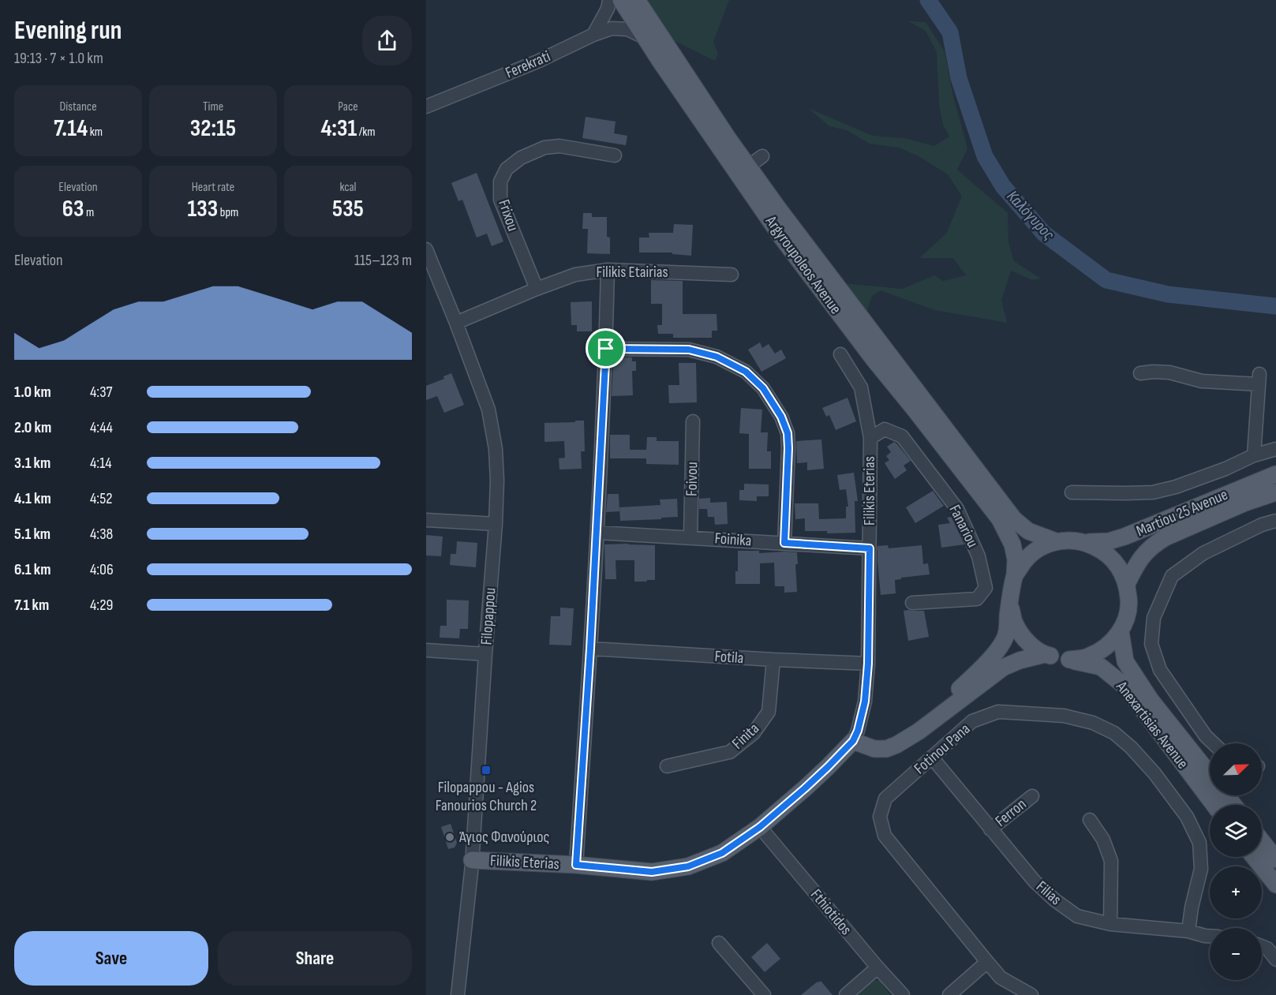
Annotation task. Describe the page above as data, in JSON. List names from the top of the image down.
{
  "streets": {
    "main road": [
      "Argyroupoleos Avenue",
      "Filikis Eterias",
      "Martiou 25 Avenue",
      "Anexartisias Avenue"
    ],
    "street": [
      "Ferekrati",
      "Frixou",
      "Filikis Etairias",
      "Foivou",
      "Fanariou",
      "Foinika",
      "Filopappou",
      "Fotila",
      "Finita",
      "Fotinou Pana",
      "Ferron",
      "Filias",
      "Fthiotidos"
    ]
  },
  "crossings": [
    ["Ferekrati", "Argyroupoleos Avenue"],
    ["Frixou", "Filikis Etairias"],
    ["Filikis Etairias", "Filopappou"],
    ["Foivou", "Foinika"],
    ["Filikis Eterias", "Fanariou"],
    ["Filikis Eterias", "Foinika"],
    ["Filikis Eterias", "Filopappou"],
    ["Filikis Eterias", "Fotila"],
    ["Filikis Eterias", "Fthiotidos"],
    ["Martiou 25 Avenue", "Anexartisias Avenue"],
    ["Fotila", "Finita"],
    ["Fotinou Pana", "Filias"],
    ["Ferron", "Filias"]
  ],
  "water": ["Καλόγυρος"],
  "places": {
    "transit": ["Filopappou - Agios Fanourios Church 2"],
    "other": ["Άγιος Φανούριος"]
  },
  "north": "top right",
  "page": {
    "heading": ["Evening run", "19:13 · 7 × 1.0 km"],
    "stats": [
      ["Distance", "7.14 km"],
      ["Time", "32:15"],
      ["Pace", "4:31 /km"],
      ["Elevation", "63 m"],
      ["Heart rate", "133 bpm"],
      ["kcal", "535"]
    ],
    "chart": ["Elevation", "115–123 m"],
    "list": [
      {
        "name": "1.0 km",
        "note": "4:37"
      },
      {
        "name": "2.0 km",
        "note": "4:44"
      },
      {
        "name": "3.1 km",
        "note": "4:14"
      },
      {
        "name": "4.1 km",
        "note": "4:52"
      },
      {
        "name": "5.1 km",
        "note": "4:38"
      },
      {
        "name": "6.1 km",
        "note": "4:06"
      },
      {
        "name": "7.1 km",
        "note": "4:29"
      }
    ],
    "map_buttons": ["+", "−"],
    "buttons": ["Save", "Share"]
  }
}
